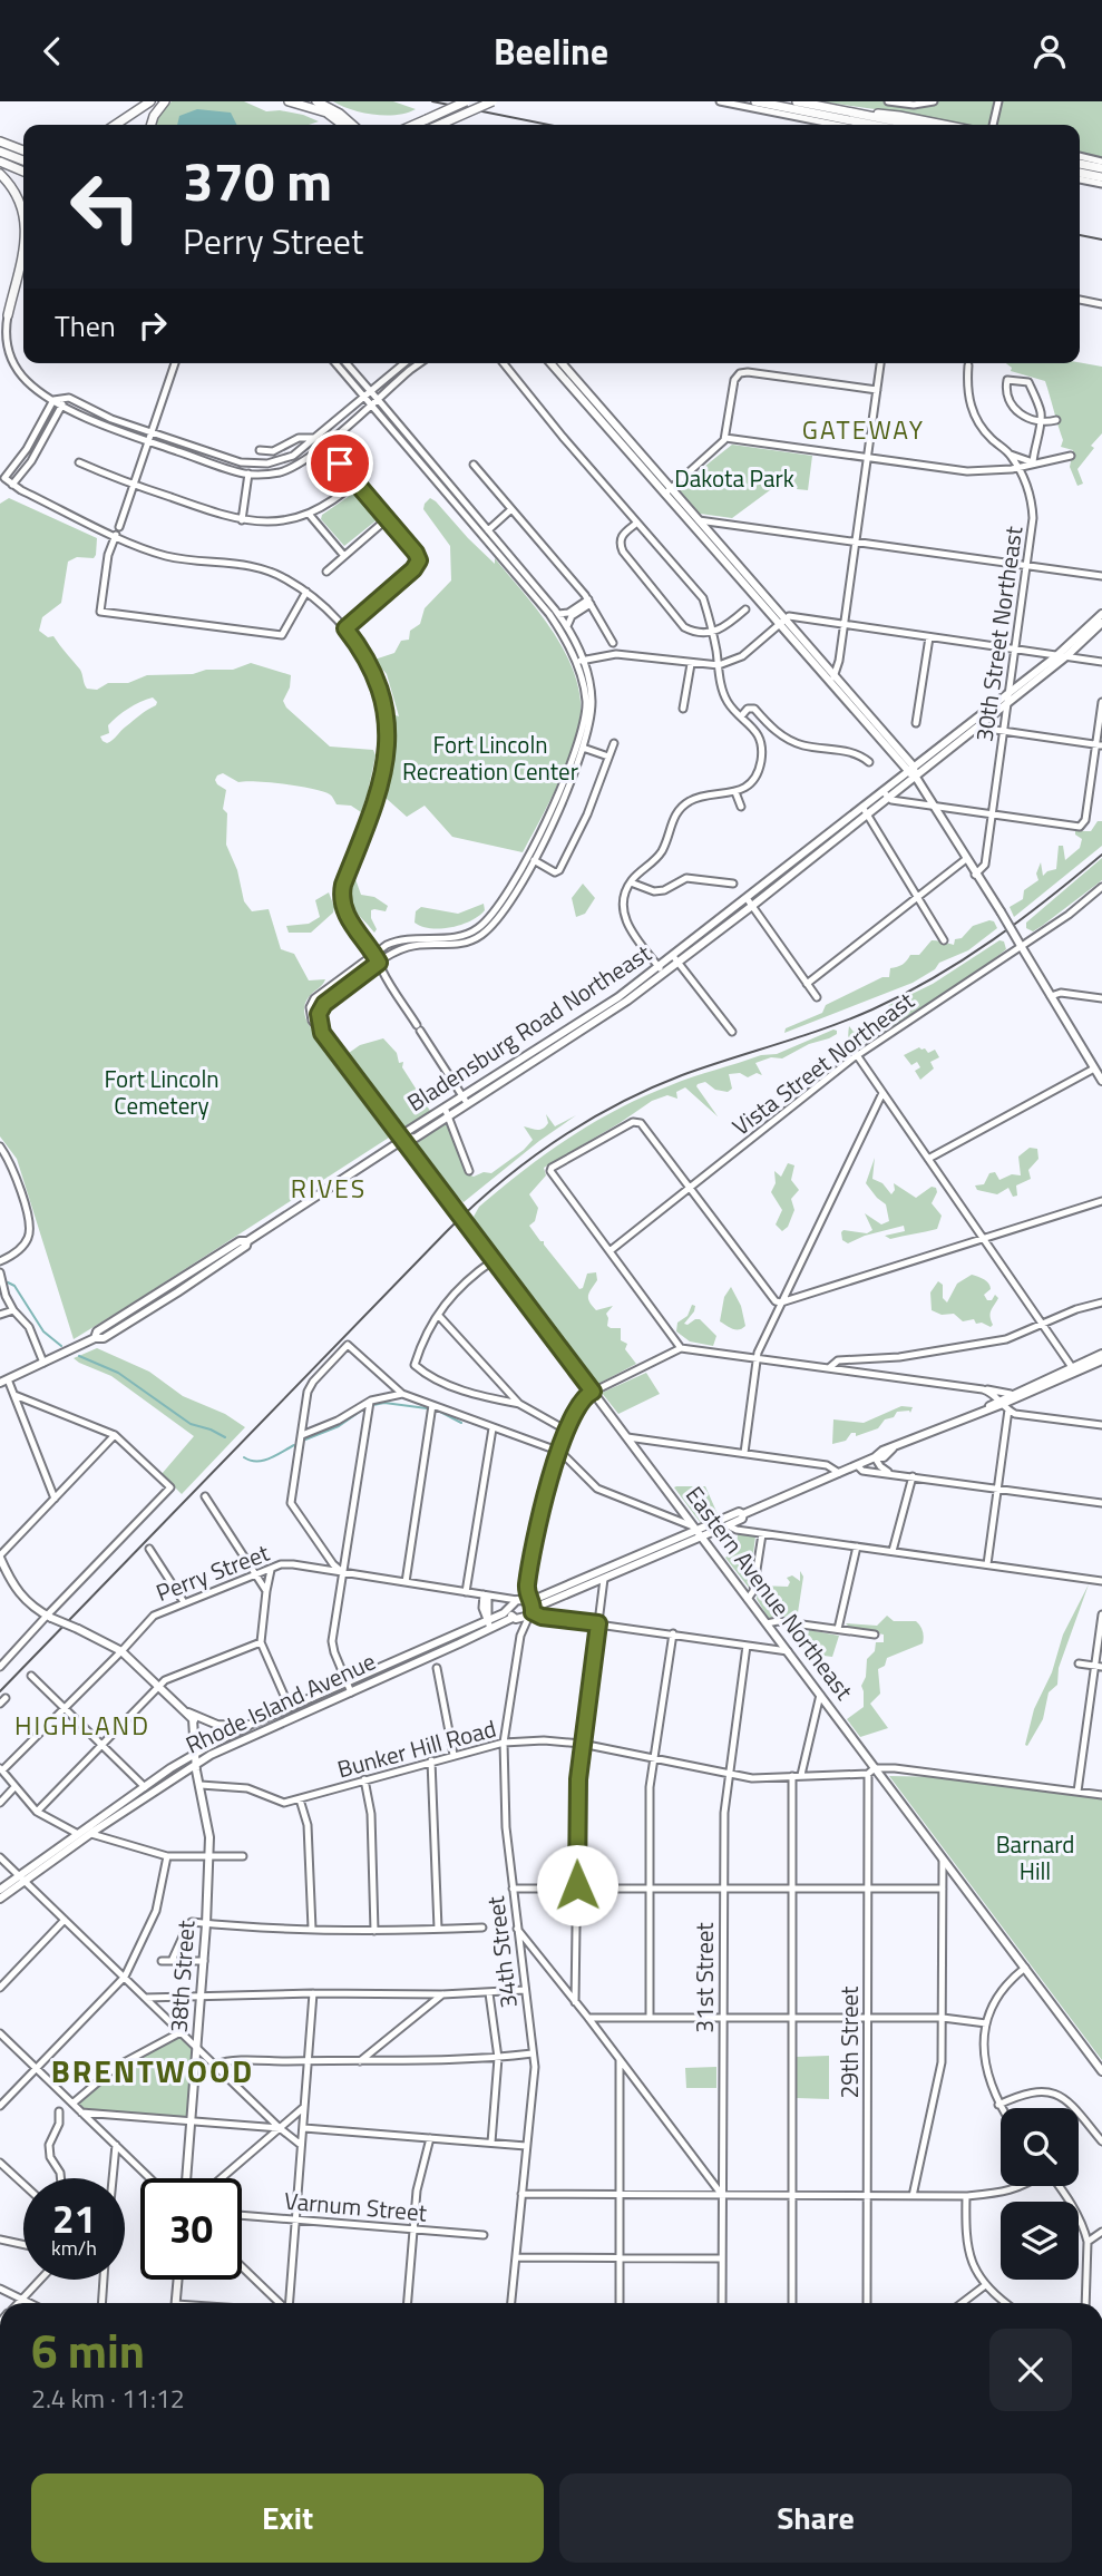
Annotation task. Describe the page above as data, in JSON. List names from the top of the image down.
{
  "streets": {
    "main road": [
      "Bladensburg Road Northeast",
      "Eastern Avenue Northeast",
      "Rhode Island Avenue",
      "38th Street"
    ],
    "street": [
      "30th Street Northeast",
      "Vista Street Northeast",
      "Perry Street",
      "Bunker Hill Road",
      "34th Street",
      "31st Street",
      "29th Street",
      "Varnum Street"
    ]
  },
  "crossings": [
    ["30th Street Northeast", "Bladensburg Road Northeast"],
    ["Bladensburg Road Northeast", "Eastern Avenue Northeast"],
    ["Perry Street", "Rhode Island Avenue"],
    ["Perry Street", "34th Street"],
    ["Eastern Avenue Northeast", "Bunker Hill Road"],
    ["Eastern Avenue Northeast", "29th Street"],
    ["Rhode Island Avenue", "34th Street"],
    ["Rhode Island Avenue", "38th Street"],
    ["Bunker Hill Road", "34th Street"],
    ["Bunker Hill Road", "38th Street"],
    ["Bunker Hill Road", "31st Street"],
    ["Bunker Hill Road", "29th Street"]
  ],
  "districts": [
    "GATEWAY",
    "RIVES",
    "HIGHLAND",
    "BRENTWOOD"
  ],
  "parks": [
    "Dakota Park",
    "Fort Lincoln Recreation Center",
    "Fort Lincoln Cemetery",
    "Barnard Hill"
  ],
  "page": {
    "header": "Beeline",
    "turn": ["370 m", "Perry Street"],
    "then": "Then",
    "speed": "21 km/h",
    "limit": "30",
    "heading": ["6 min", "2.4 km · 11:12"],
    "buttons": ["Exit", "Share"]
  }
}
